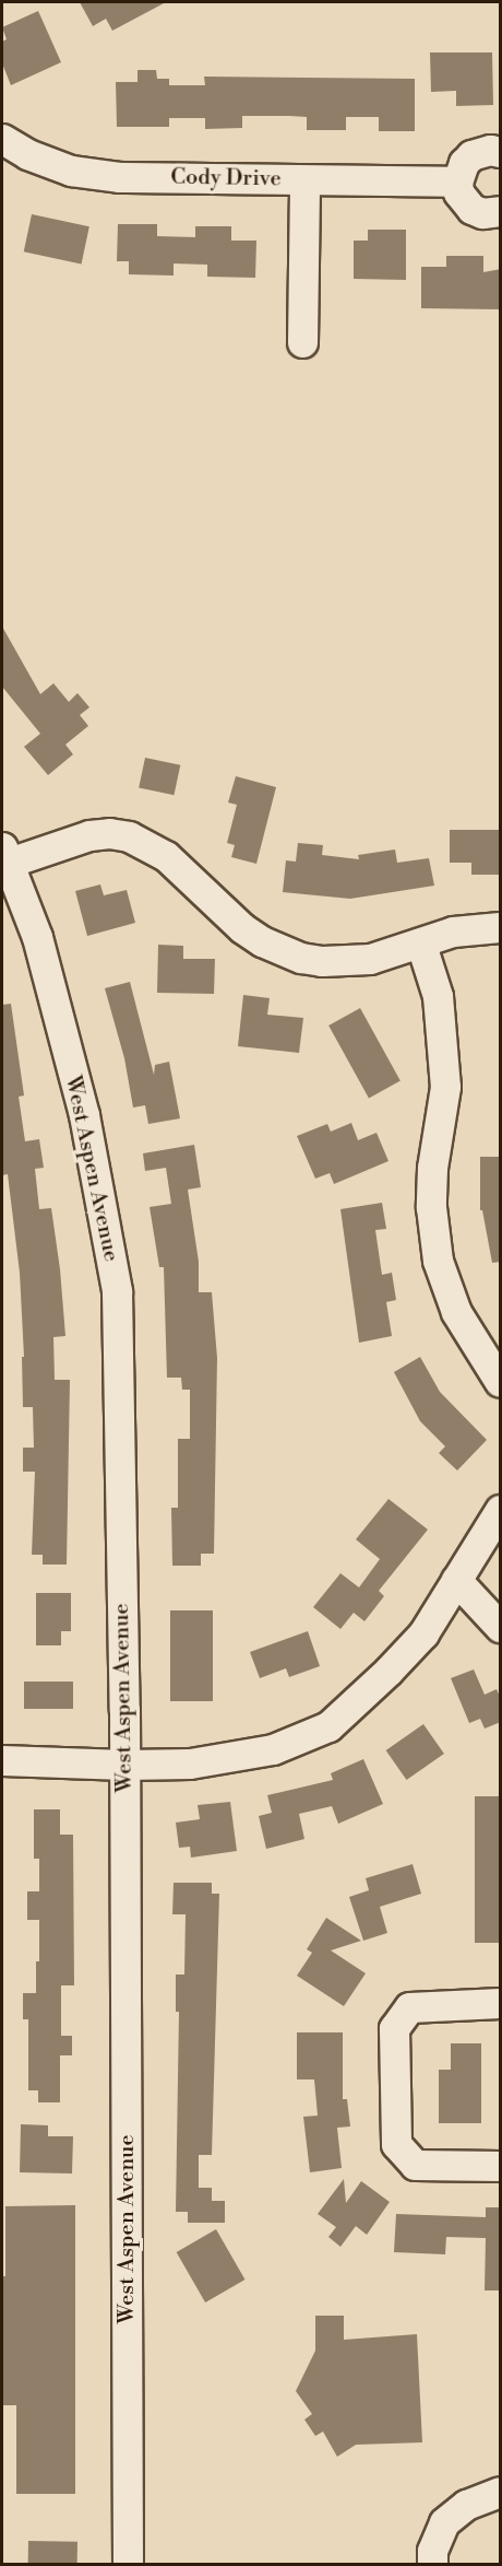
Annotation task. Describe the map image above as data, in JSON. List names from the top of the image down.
{
  "streets": {
    "street": ["Cody Drive", "West Aspen Avenue"]
  }
}
